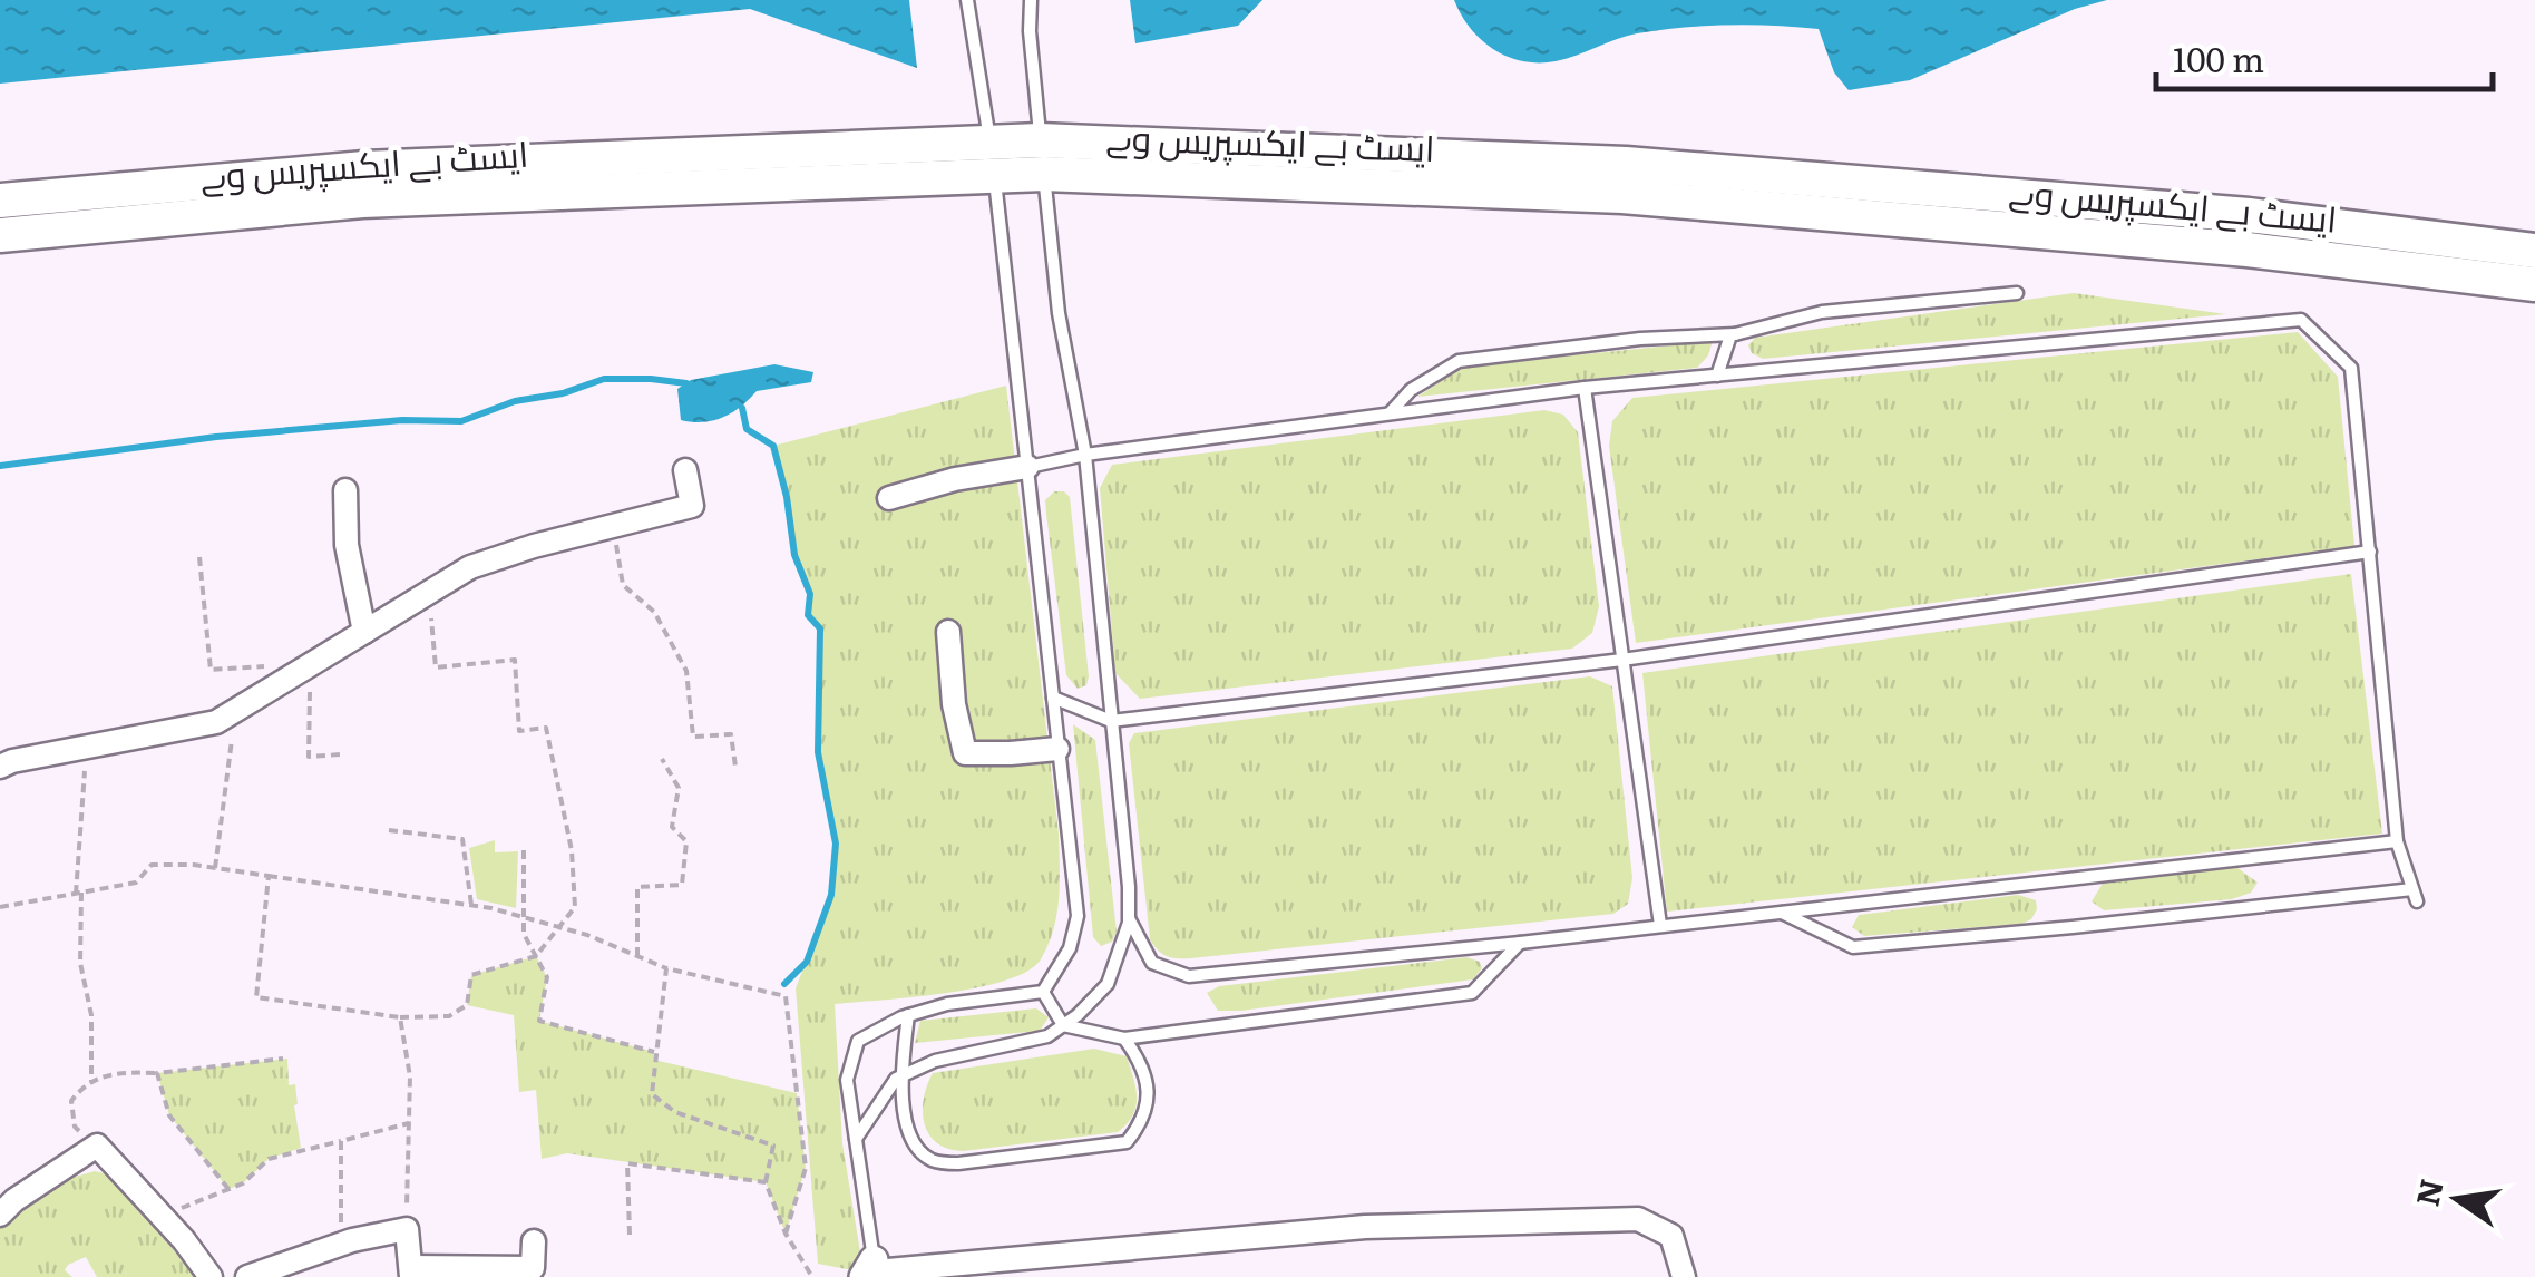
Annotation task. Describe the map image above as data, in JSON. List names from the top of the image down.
{
  "streets": {
    "main road": ["ایسٹ بے ایکسپریس وے"]
  },
  "scale_bar": "100 m",
  "north": "left"
}
